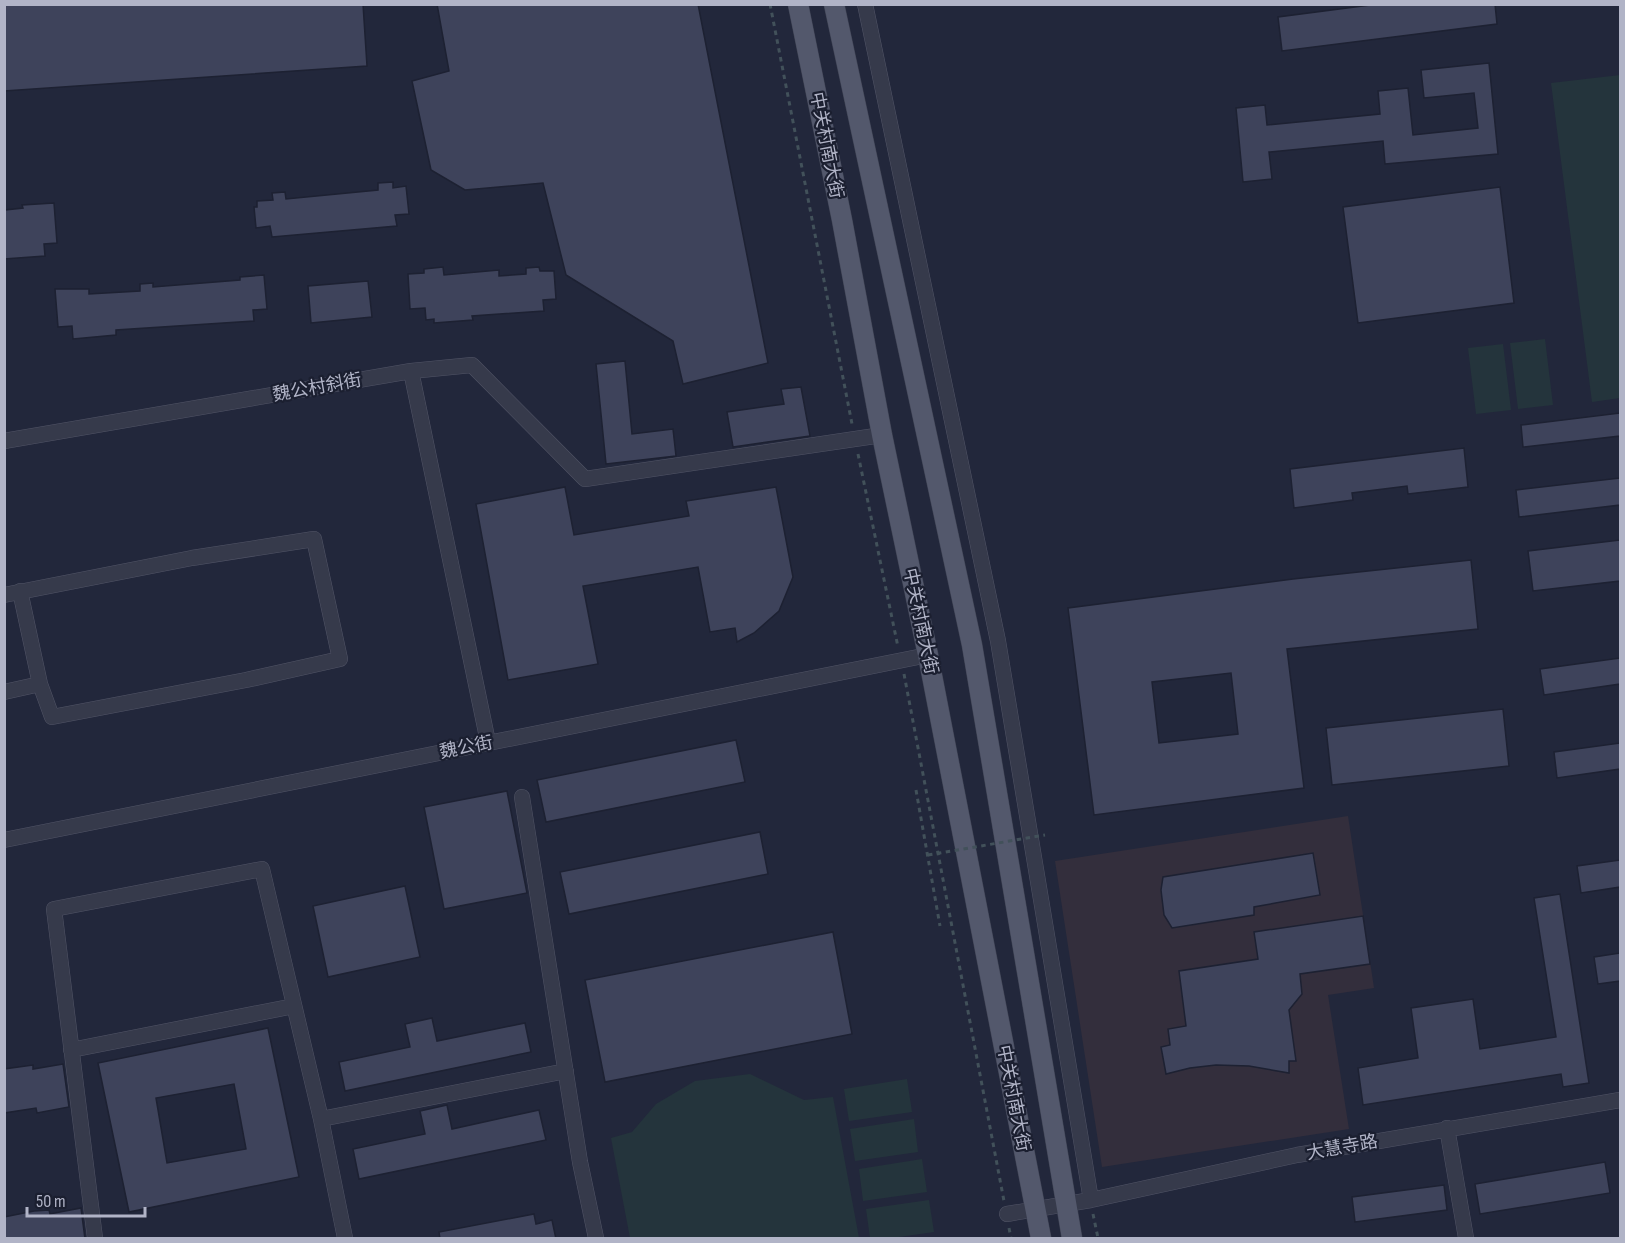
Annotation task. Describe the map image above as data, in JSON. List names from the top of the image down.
{
  "streets": {
    "main road": ["中关村南大街"],
    "street": ["魏公村斜街", "魏公街", "大慧寺路"]
  },
  "crossings": [
    ["中关村南大街", "魏公街"],
    ["中关村南大街", "大慧寺路"]
  ],
  "scale_bar": "50 m"
}
